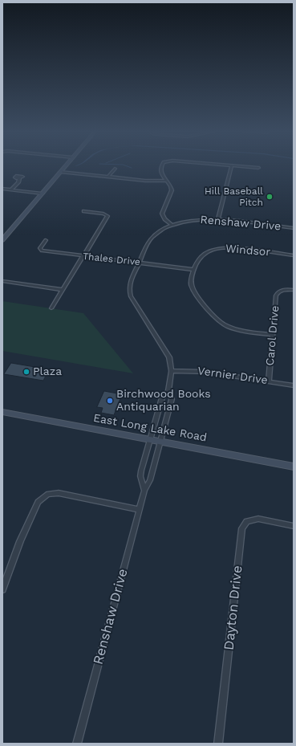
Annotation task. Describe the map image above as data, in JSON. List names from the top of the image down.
{
  "streets": {
    "main road": ["East Long Lake Road"],
    "street": [
      "Renshaw Drive",
      "Windsor",
      "Thales Drive",
      "Carol Drive",
      "Vernier Drive",
      "Dayton Drive"
    ]
  },
  "crossings": [
    ["Renshaw Drive", "Thales Drive"],
    ["Renshaw Drive", "Vernier Drive"],
    ["Renshaw Drive", "East Long Lake Road"],
    ["Windsor", "Thales Drive"],
    ["Windsor", "Carol Drive"],
    ["Carol Drive", "Vernier Drive"]
  ],
  "places": ["Hill Baseball Pitch", "Plaza", "Birchwood Books Antiquarian"]
}
